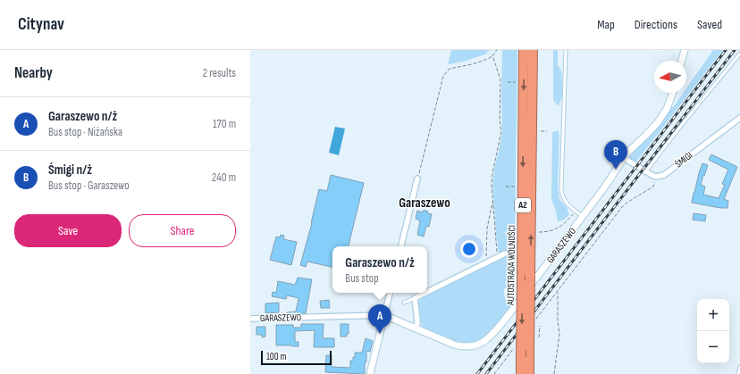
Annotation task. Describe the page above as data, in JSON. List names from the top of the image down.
{
  "streets": {
    "highway": ["A2", "AUTOSTRADA WOLNOŚCI"],
    "street": ["ŚMIGI", "GARASZEWO"]
  },
  "districts": ["Garaszewo"],
  "scale_bar": "100 m",
  "north": "left",
  "page": {
    "header": "Citynav",
    "nav": ["Map", "Directions", "Saved"],
    "heading": ["Nearby", "2 results"],
    "list": [
      {
        "mark": "A",
        "name": "Garaszewo n/ż",
        "note": "Bus stop · Niżańska",
        "value": "170 m"
      },
      {
        "mark": "B",
        "name": "Śmigi n/ż",
        "note": "Bus stop · Garaszewo",
        "value": "240 m"
      }
    ],
    "pins": ["B", "A"],
    "buttons": ["Save", "Share"],
    "popup": ["Garaszewo n/ż", "Bus stop"],
    "map_buttons": ["+", "−"],
    "scale": "100 m"
  }
}
